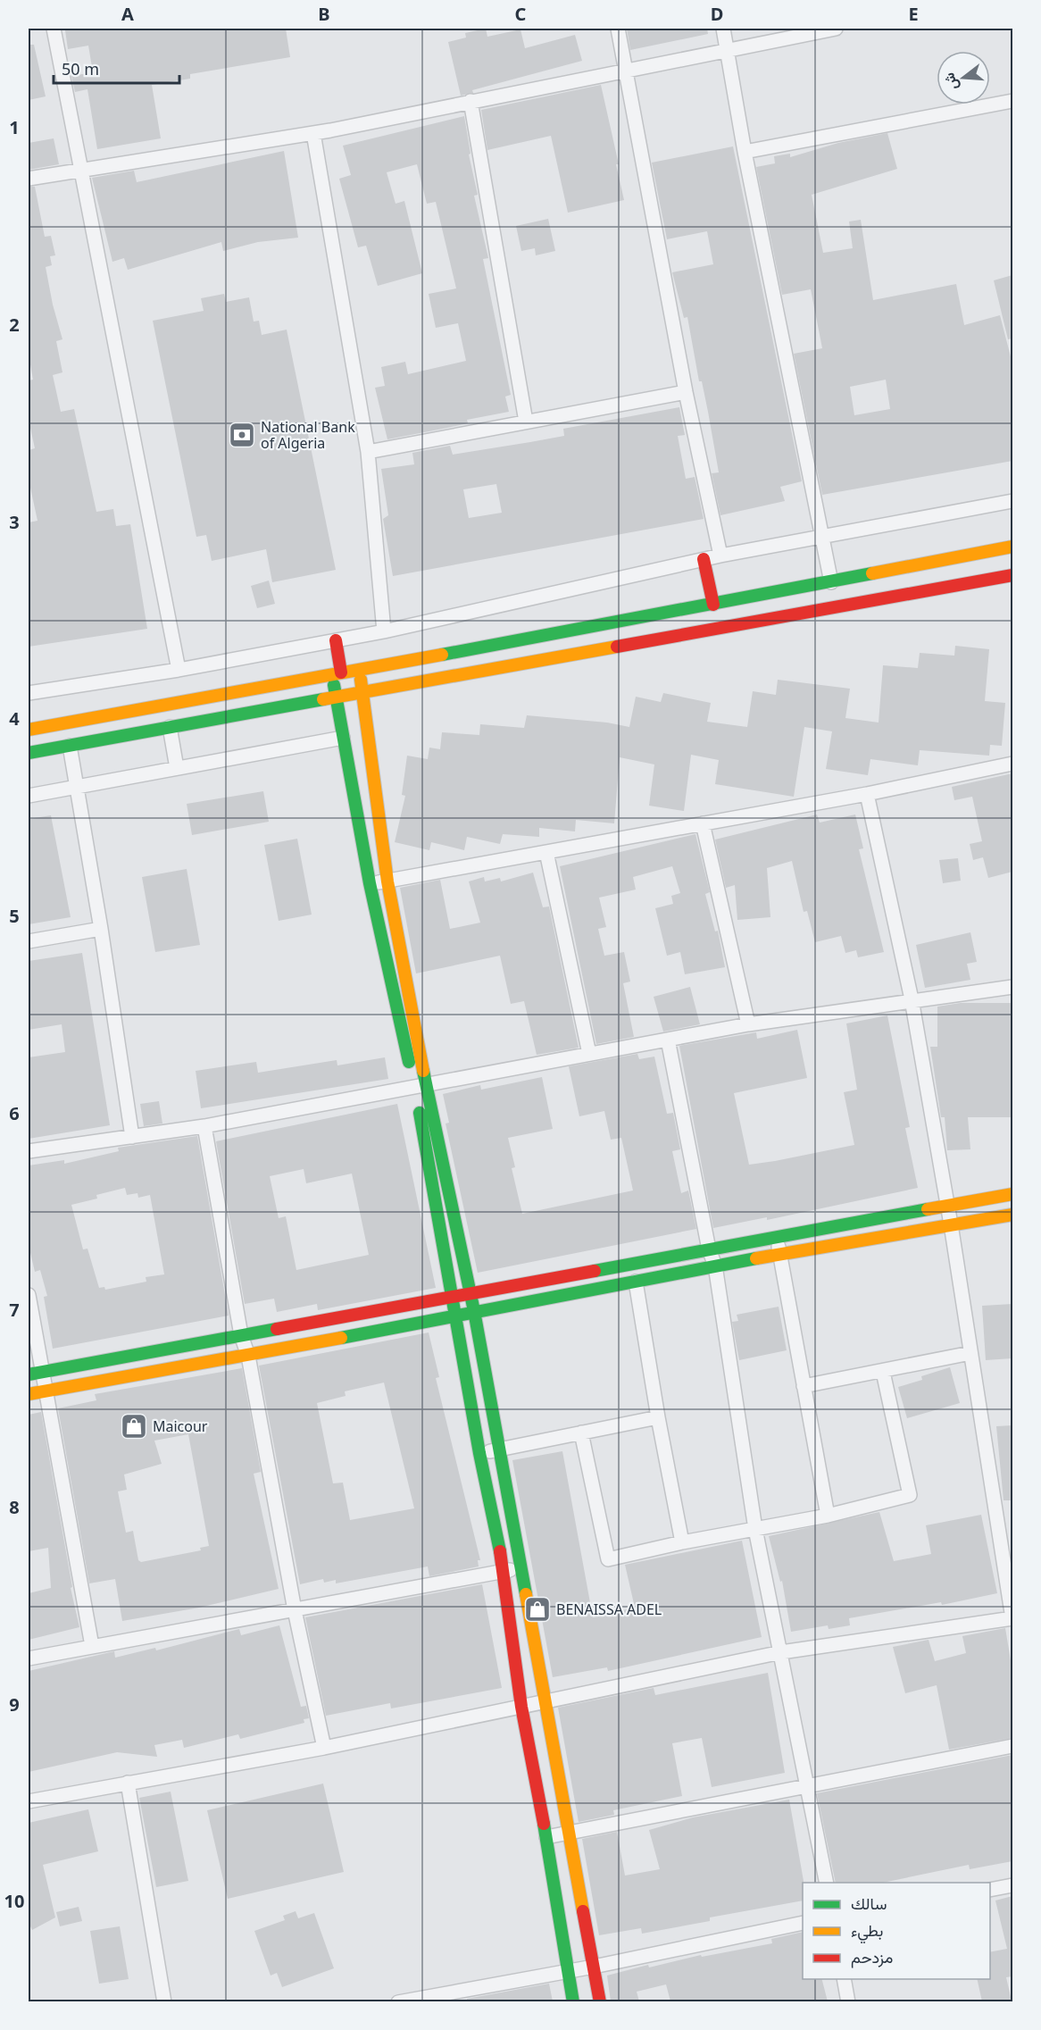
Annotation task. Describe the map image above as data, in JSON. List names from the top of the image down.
{
  "places": {
    "bank": ["National Bank of Algeria"],
    "shop": ["Maicour", "BENAISSA ADEL"]
  },
  "legend": ["سالك", "بطيء", "مزدحم"],
  "scale_bar": "50 m",
  "north": "left",
  "grid": {
    "columns": [
      "A",
      "B",
      "C",
      "D",
      "E"
    ],
    "rows": [
      "1",
      "2",
      "3",
      "4",
      "5",
      "6",
      "7",
      "8",
      "9",
      "10"
    ]
  }
}
